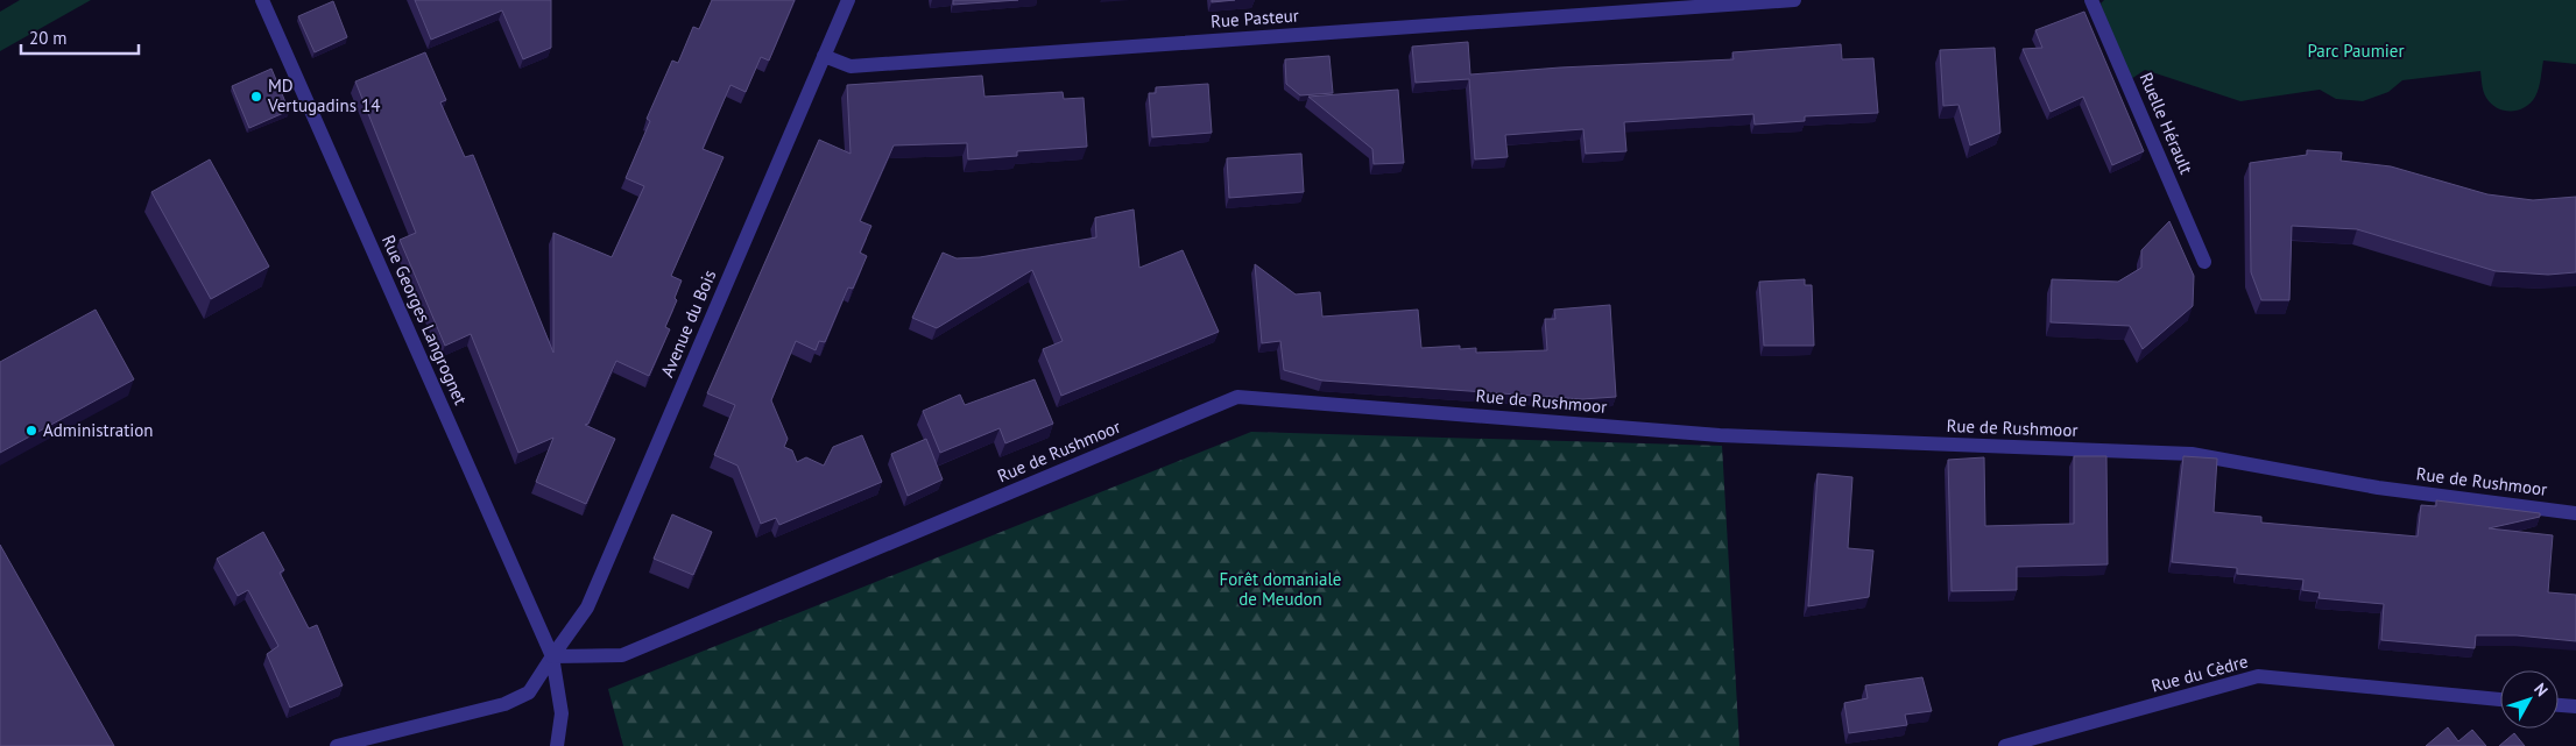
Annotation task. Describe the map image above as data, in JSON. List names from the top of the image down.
{
  "streets": {
    "street": [
      "Rue Pasteur",
      "Ruelle Hérault",
      "Rue Georges Langrognet",
      "Avenue du Bois",
      "Rue de Rushmoor",
      "Rue du Cèdre"
    ]
  },
  "crossings": [
    ["Rue Pasteur", "Avenue du Bois"],
    ["Rue Georges Langrognet", "Avenue du Bois"],
    ["Rue Georges Langrognet", "Rue de Rushmoor"],
    ["Avenue du Bois", "Rue de Rushmoor"]
  ],
  "parks": ["Parc Paumier", "Forêt domaniale de Meudon"],
  "places": ["MD Vertugadins 14", "Administration"],
  "scale_bar": "20 m",
  "north": "top right"
}
